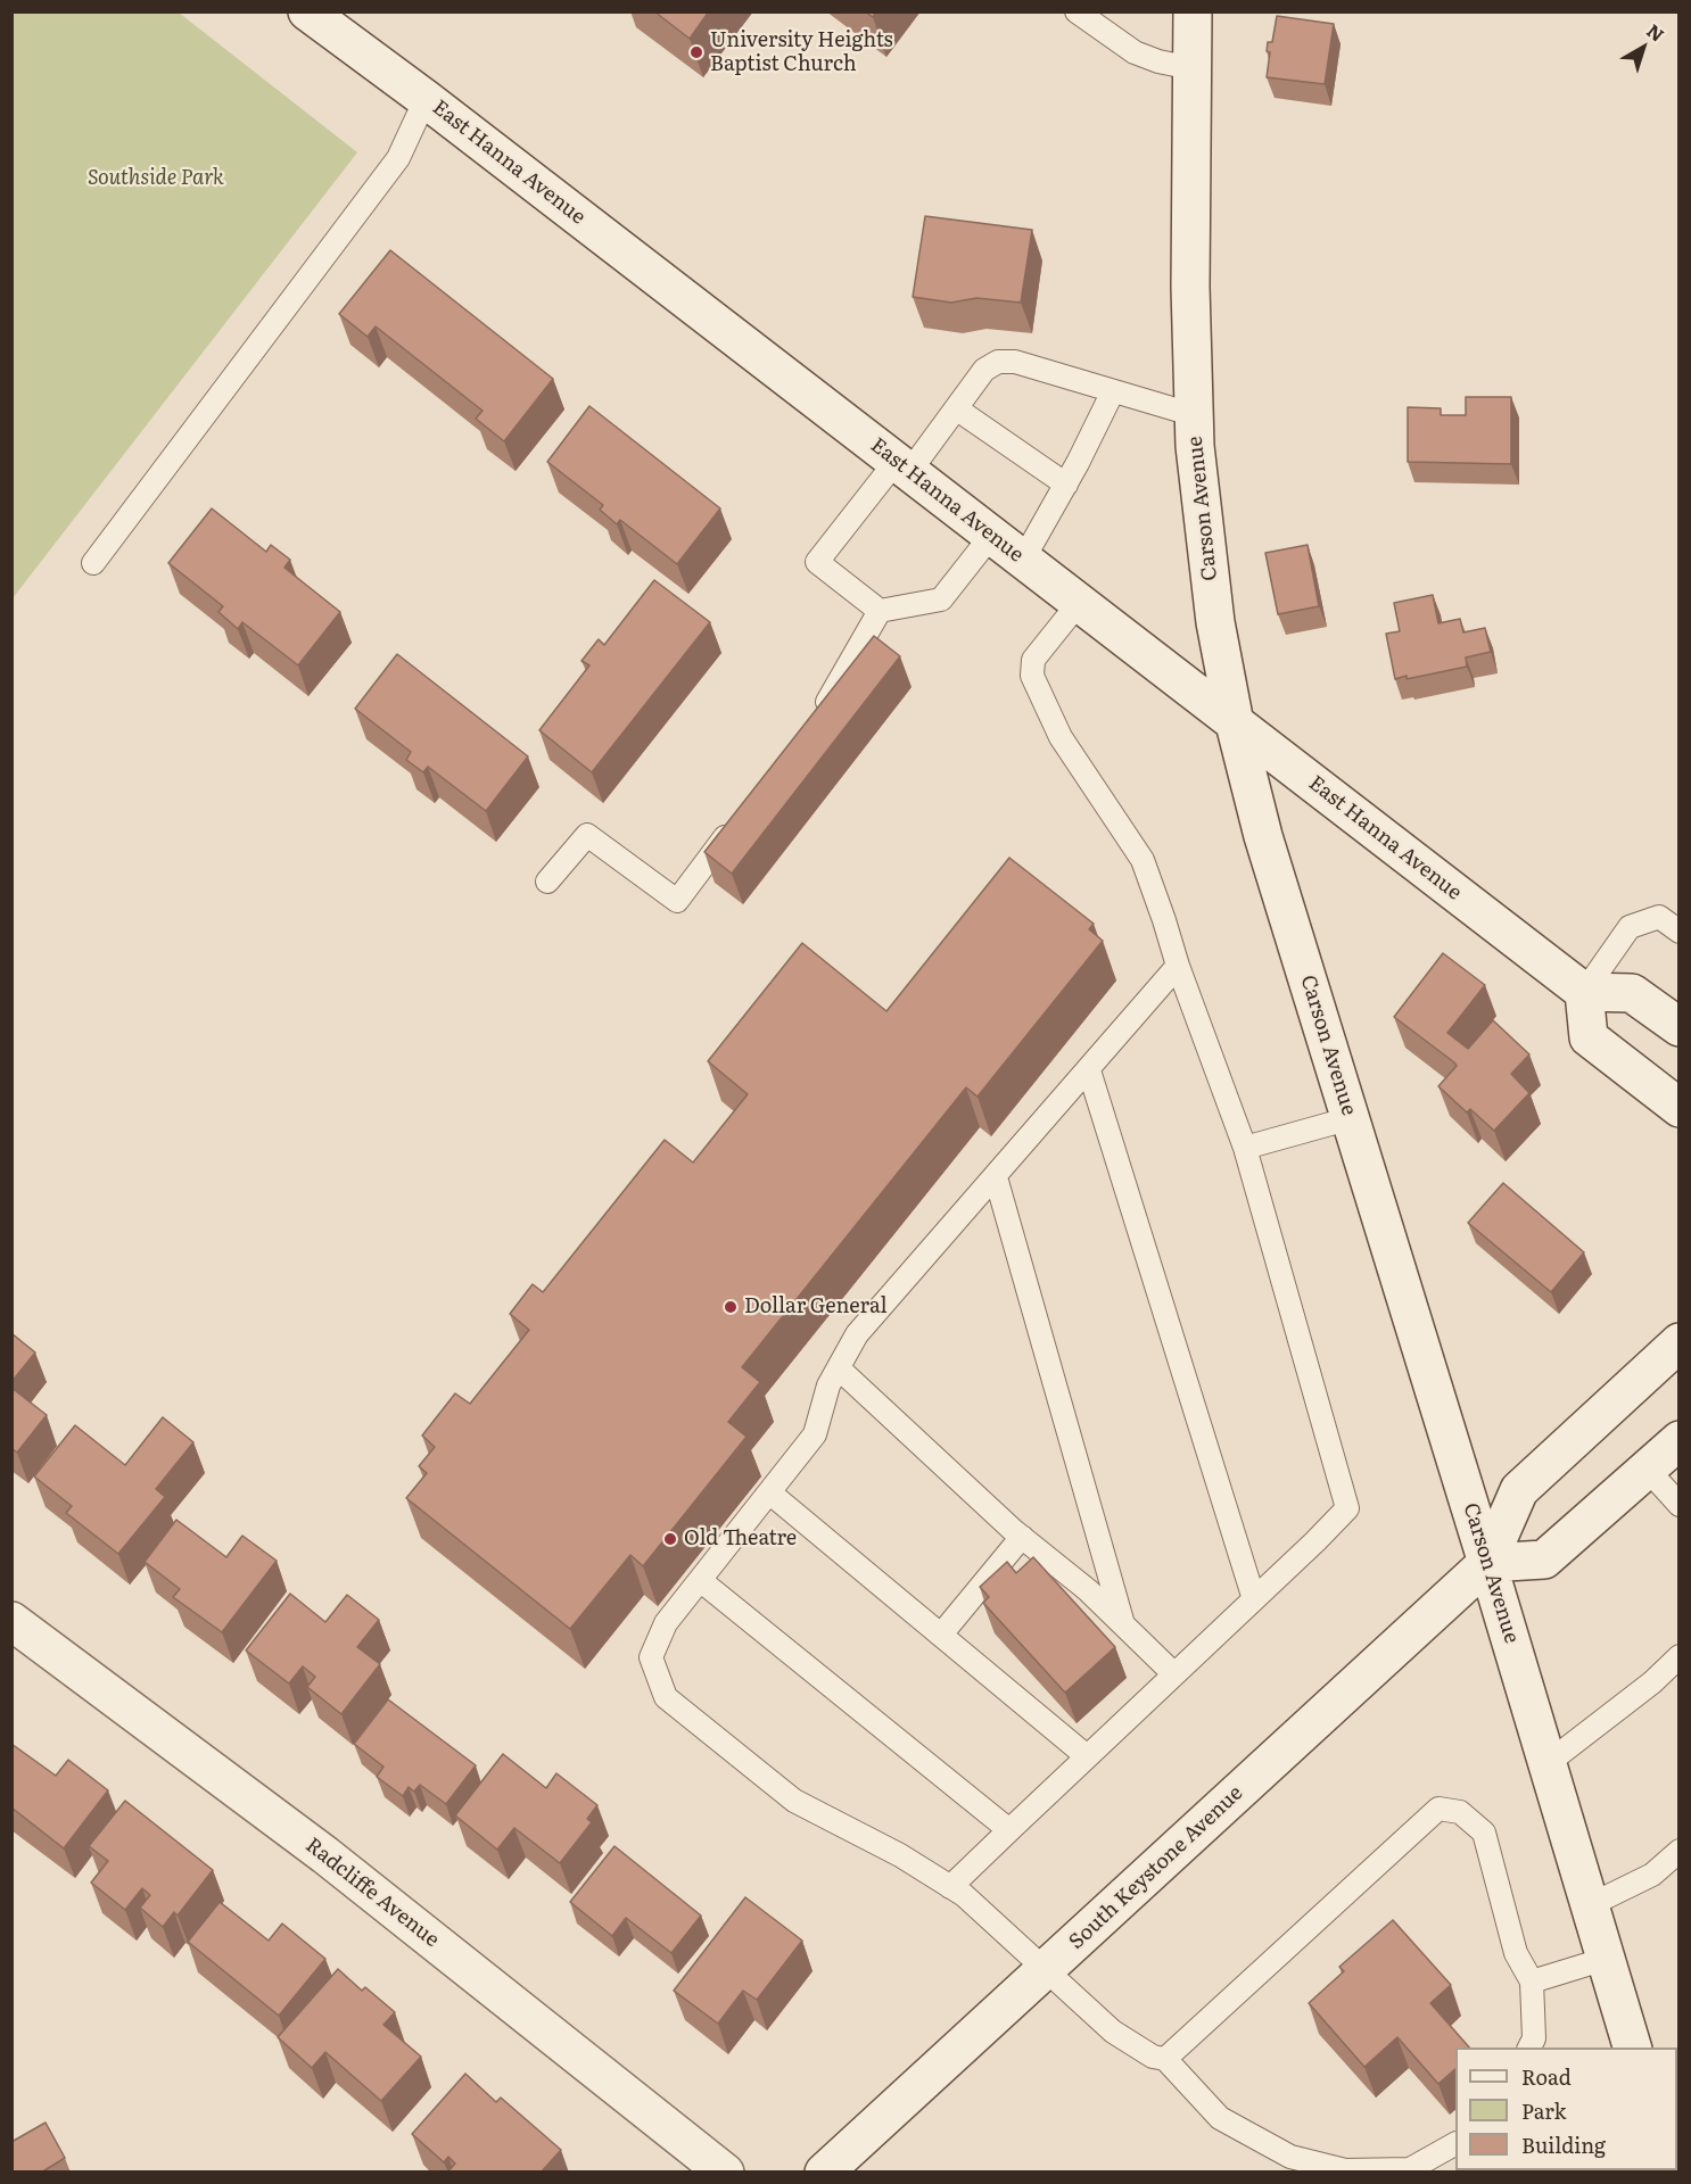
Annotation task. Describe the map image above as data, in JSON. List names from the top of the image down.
{
  "streets": {
    "main road": [
      "East Hanna Avenue",
      "Carson Avenue",
      "South Keystone Avenue",
      "Radcliffe Avenue"
    ]
  },
  "crossings": [
    ["East Hanna Avenue", "Carson Avenue"],
    ["Carson Avenue", "South Keystone Avenue"]
  ],
  "parks": ["Southside Park"],
  "places": ["University Heights Baptist Church", "Dollar General", "Old Theatre"],
  "legend": ["Road", "Park", "Building"],
  "north": "top right"
}
